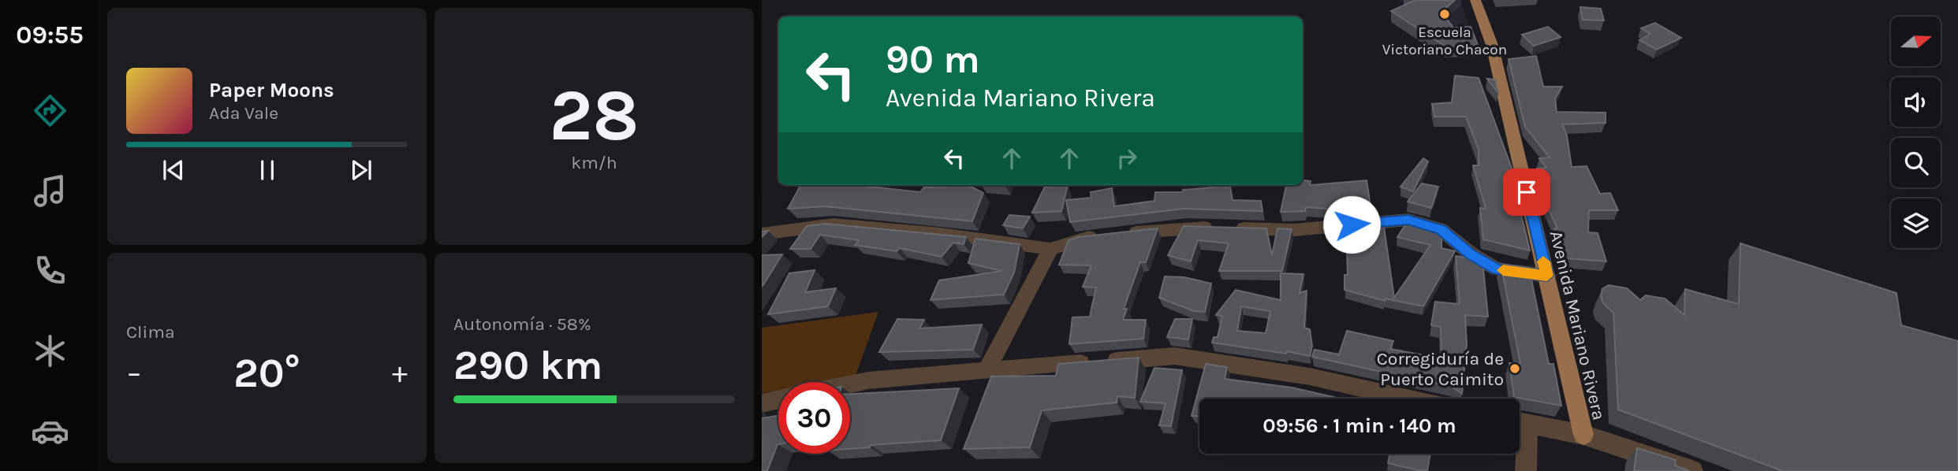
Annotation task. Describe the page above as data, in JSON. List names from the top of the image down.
{
  "streets": {
    "main road": ["Avenida Mariano Rivera"]
  },
  "places": ["Escuela Victoriano Chacon", "Corregiduría de Puerto Caimito"],
  "north": "right",
  "page": {
    "tabs": "09:55",
    "tile": [
      ["28", "km/h"],
      "Clima",
      ["Autonomía · 58%", "290 km"]
    ],
    "turn": ["90 m", "Avenida Mariano Rivera"],
    "song": ["Paper Moons", "Ada Vale"],
    "heat": ["−", "20°", "+"],
    "limit": "30",
    "trip": "09:56 · 1 min · 140 m"
  }
}
